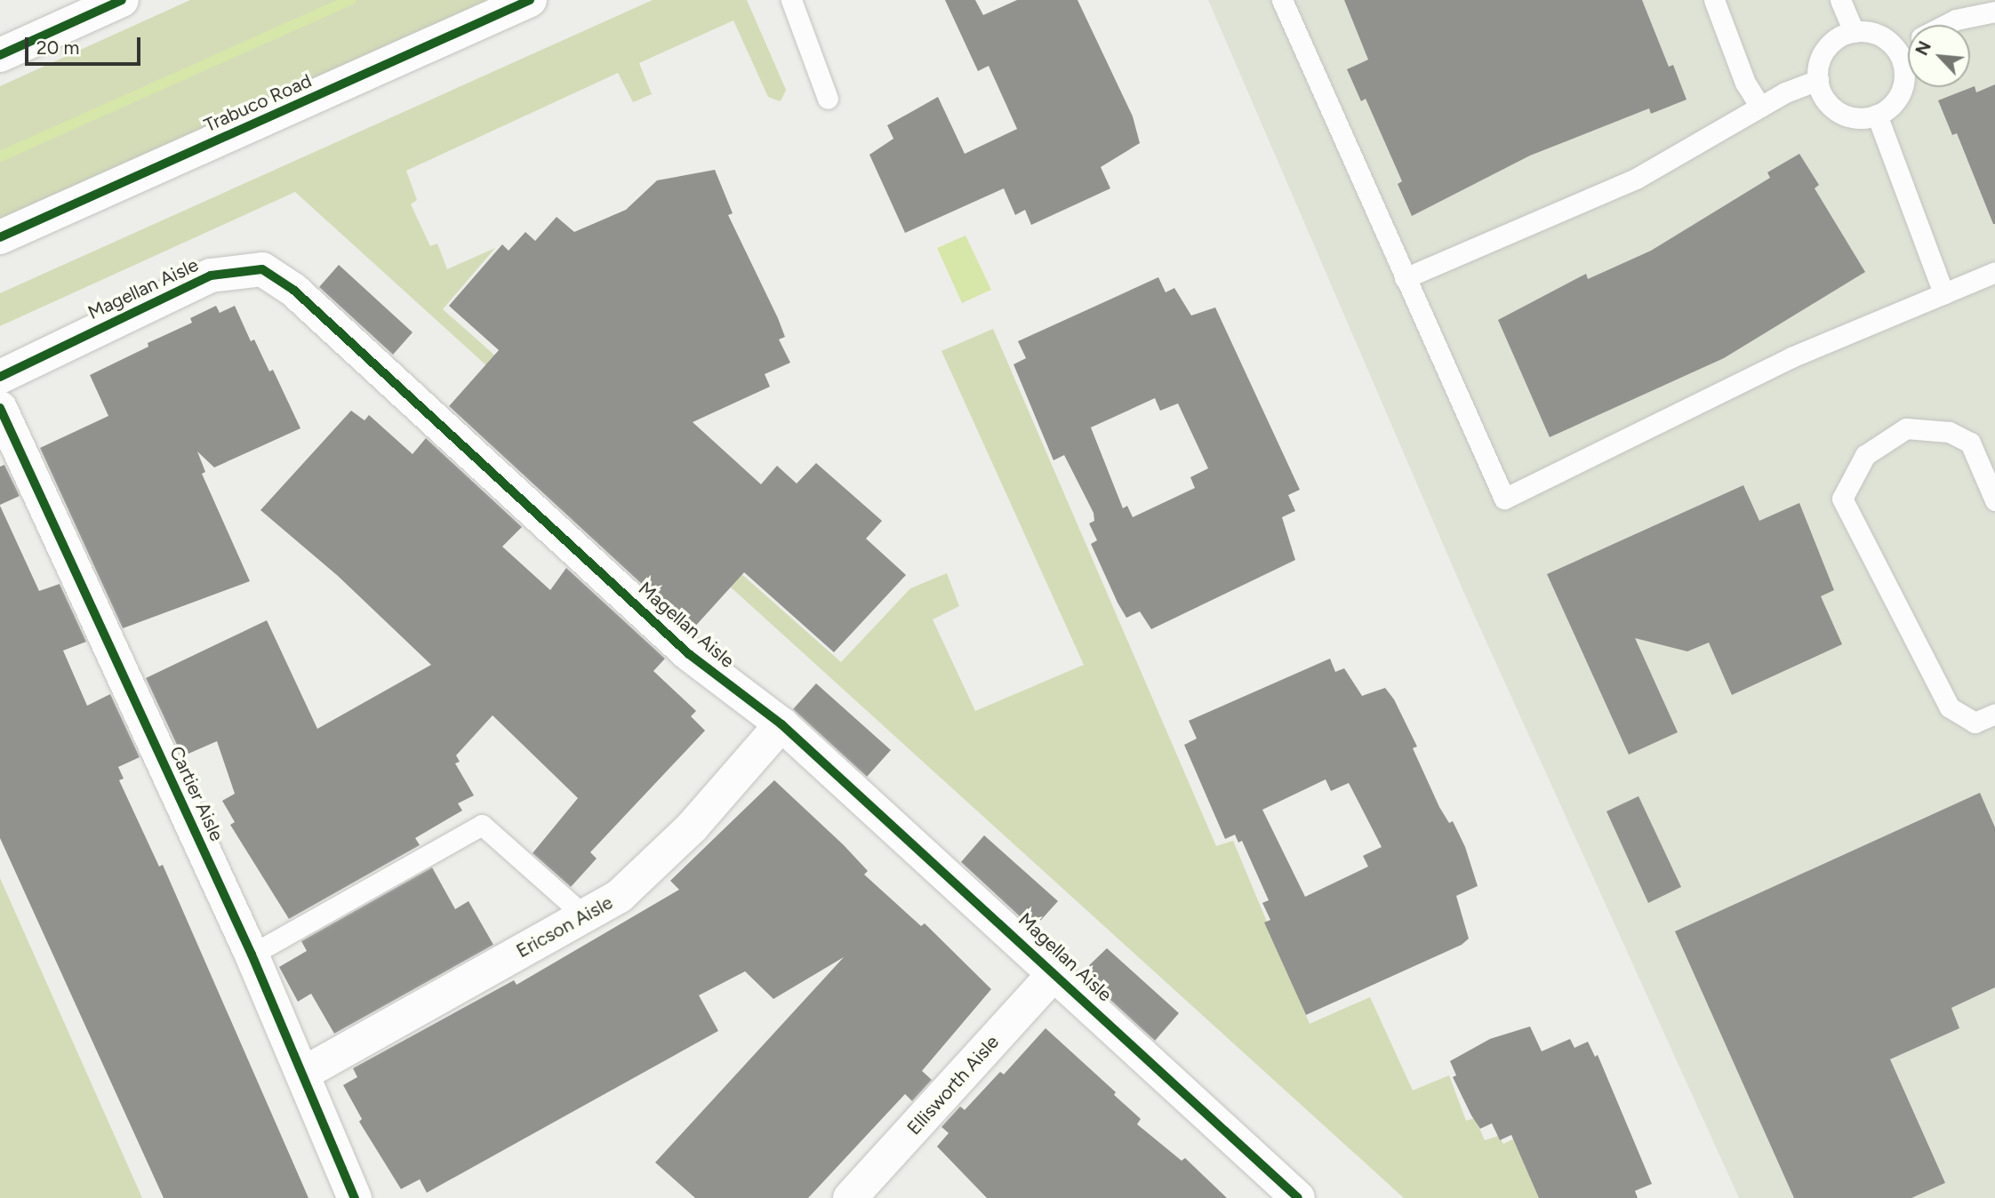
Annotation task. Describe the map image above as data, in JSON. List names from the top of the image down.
{
  "streets": {
    "street": [
      "Trabuco Road",
      "Magellan Aisle",
      "Cartier Aisle",
      "Ericson Aisle",
      "Ellisworth Aisle"
    ]
  },
  "crossings": [
    ["Magellan Aisle", "Ericson Aisle"],
    ["Magellan Aisle", "Ellisworth Aisle"],
    ["Cartier Aisle", "Ericson Aisle"]
  ],
  "scale_bar": "20 m",
  "north": "top left"
}
